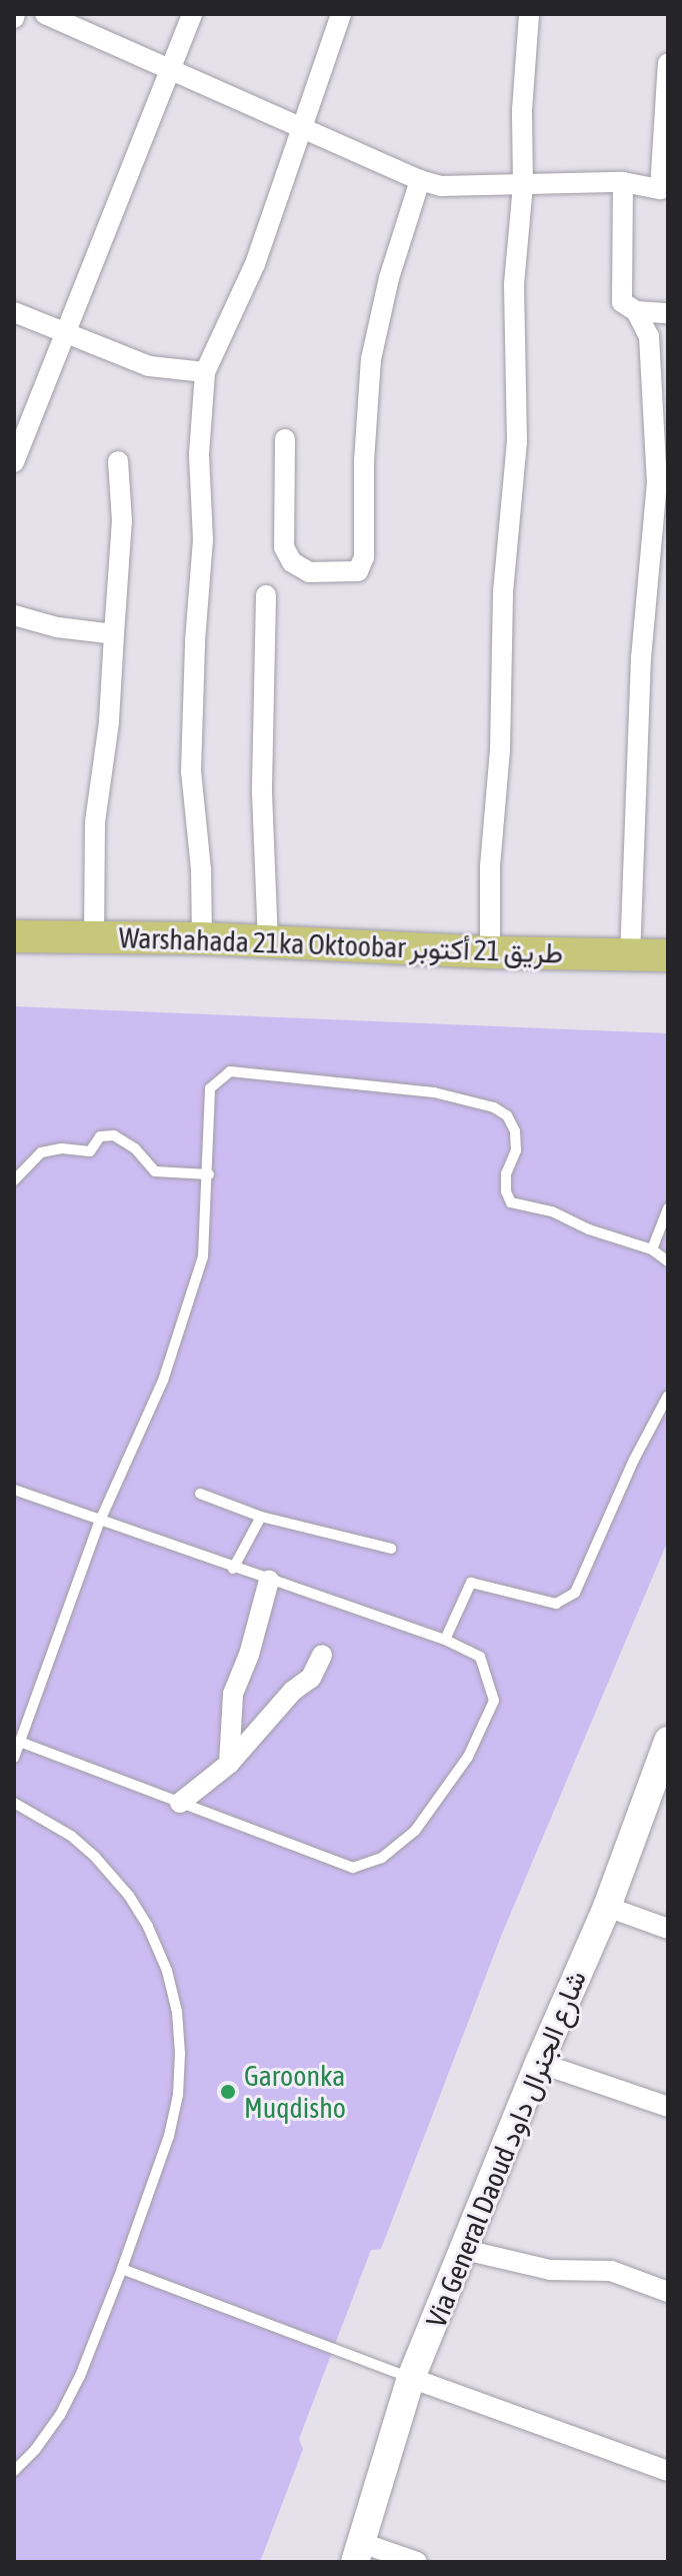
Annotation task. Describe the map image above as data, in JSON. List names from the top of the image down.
{
  "streets": {
    "main road": ["Warshahada 21ka Oktoobar طريق 21 أكتوبر", "Via General Daoud شارع الجنرال داود"]
  },
  "places": ["Garoonka Muqdisho"]
}
